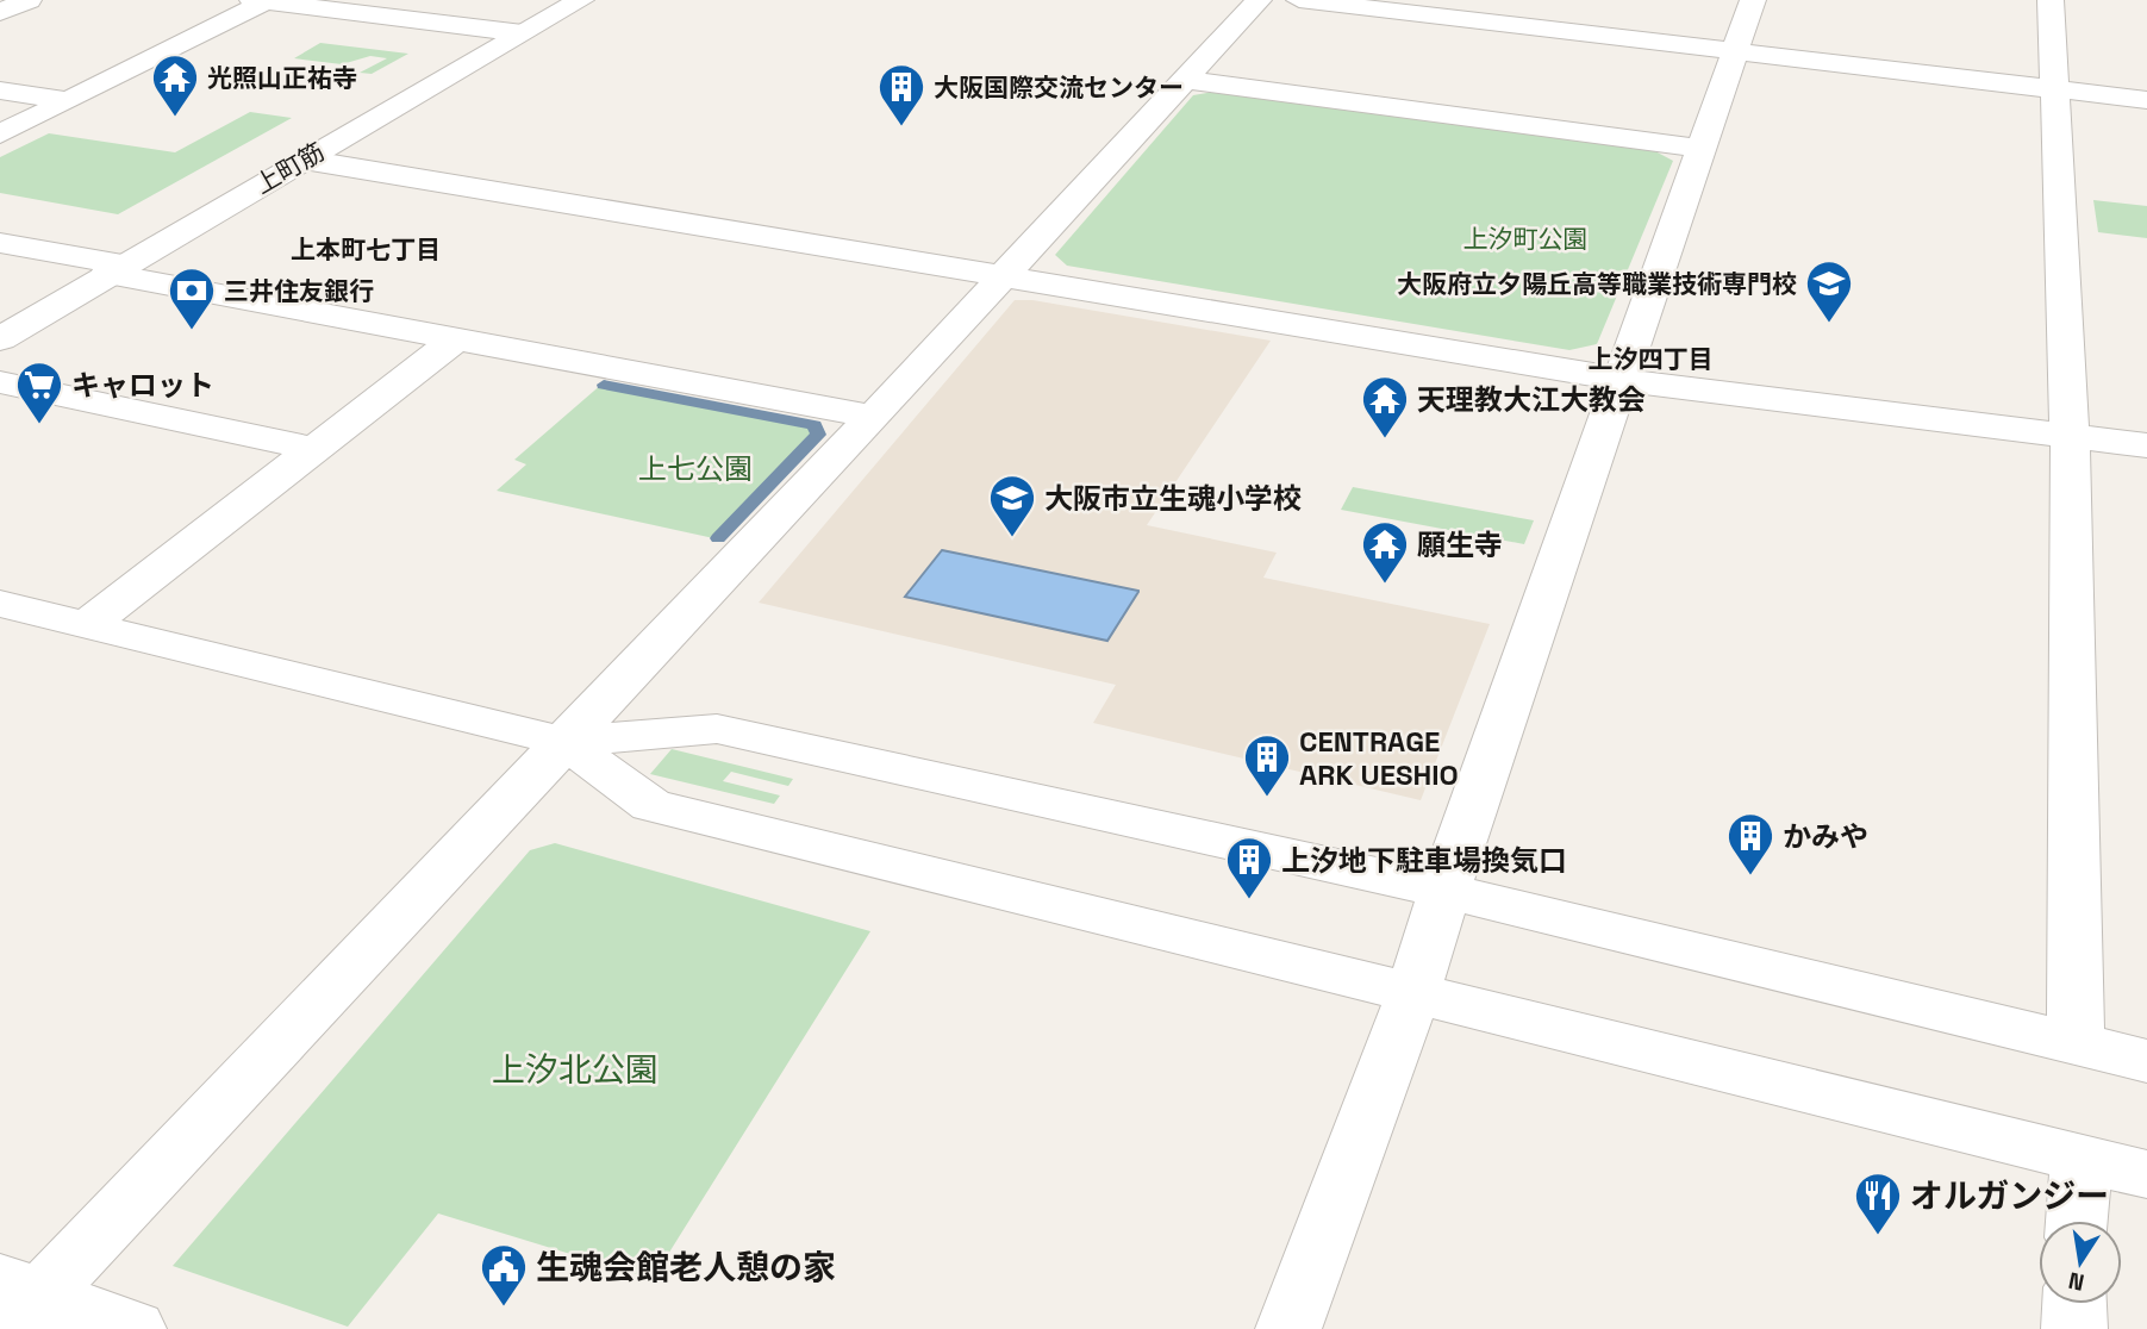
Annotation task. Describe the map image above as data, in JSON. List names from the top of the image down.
{
  "streets": {
    "street": ["上町筋"]
  },
  "districts": ["上本町七丁目", "上汐四丁目"],
  "parks": ["上汐町公園", "上七公園", "上汐北公園"],
  "places": {
    "temple": ["光照山正祐寺", "天理教大江大教会", "願生寺"],
    "building": [
      "大阪国際交流センター",
      "CENTRAGE ARK UESHIO",
      "かみや",
      "上汐地下駐車場換気口"
    ],
    "school or university": ["大阪府立夕陽丘高等職業技術専門校", "大阪市立生魂小学校"],
    "bank": ["三井住友銀行"],
    "supermarket": ["キャロット"],
    "restaurant": ["オルガンジー"],
    "public building": ["生魂会館老人憩の家"]
  },
  "north": "bottom"
}
